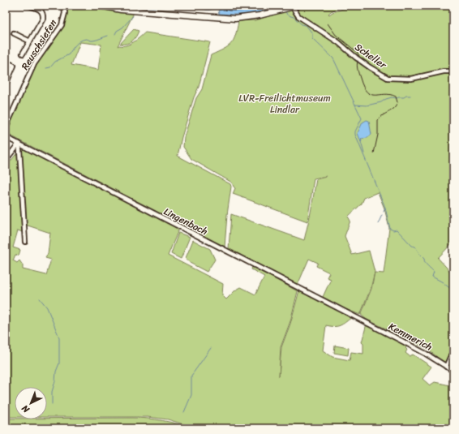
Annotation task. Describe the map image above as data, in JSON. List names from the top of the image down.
{
  "streets": {
    "street": [
      "Reuschsiefen",
      "Scheller",
      "Lingenbach",
      "Kemmerich"
    ]
  },
  "crossings": [
    ["Lingenbach", "Kemmerich"]
  ],
  "parks": ["LVR-Freilichtmuseum Lindlar"],
  "north": "bottom left"
}
